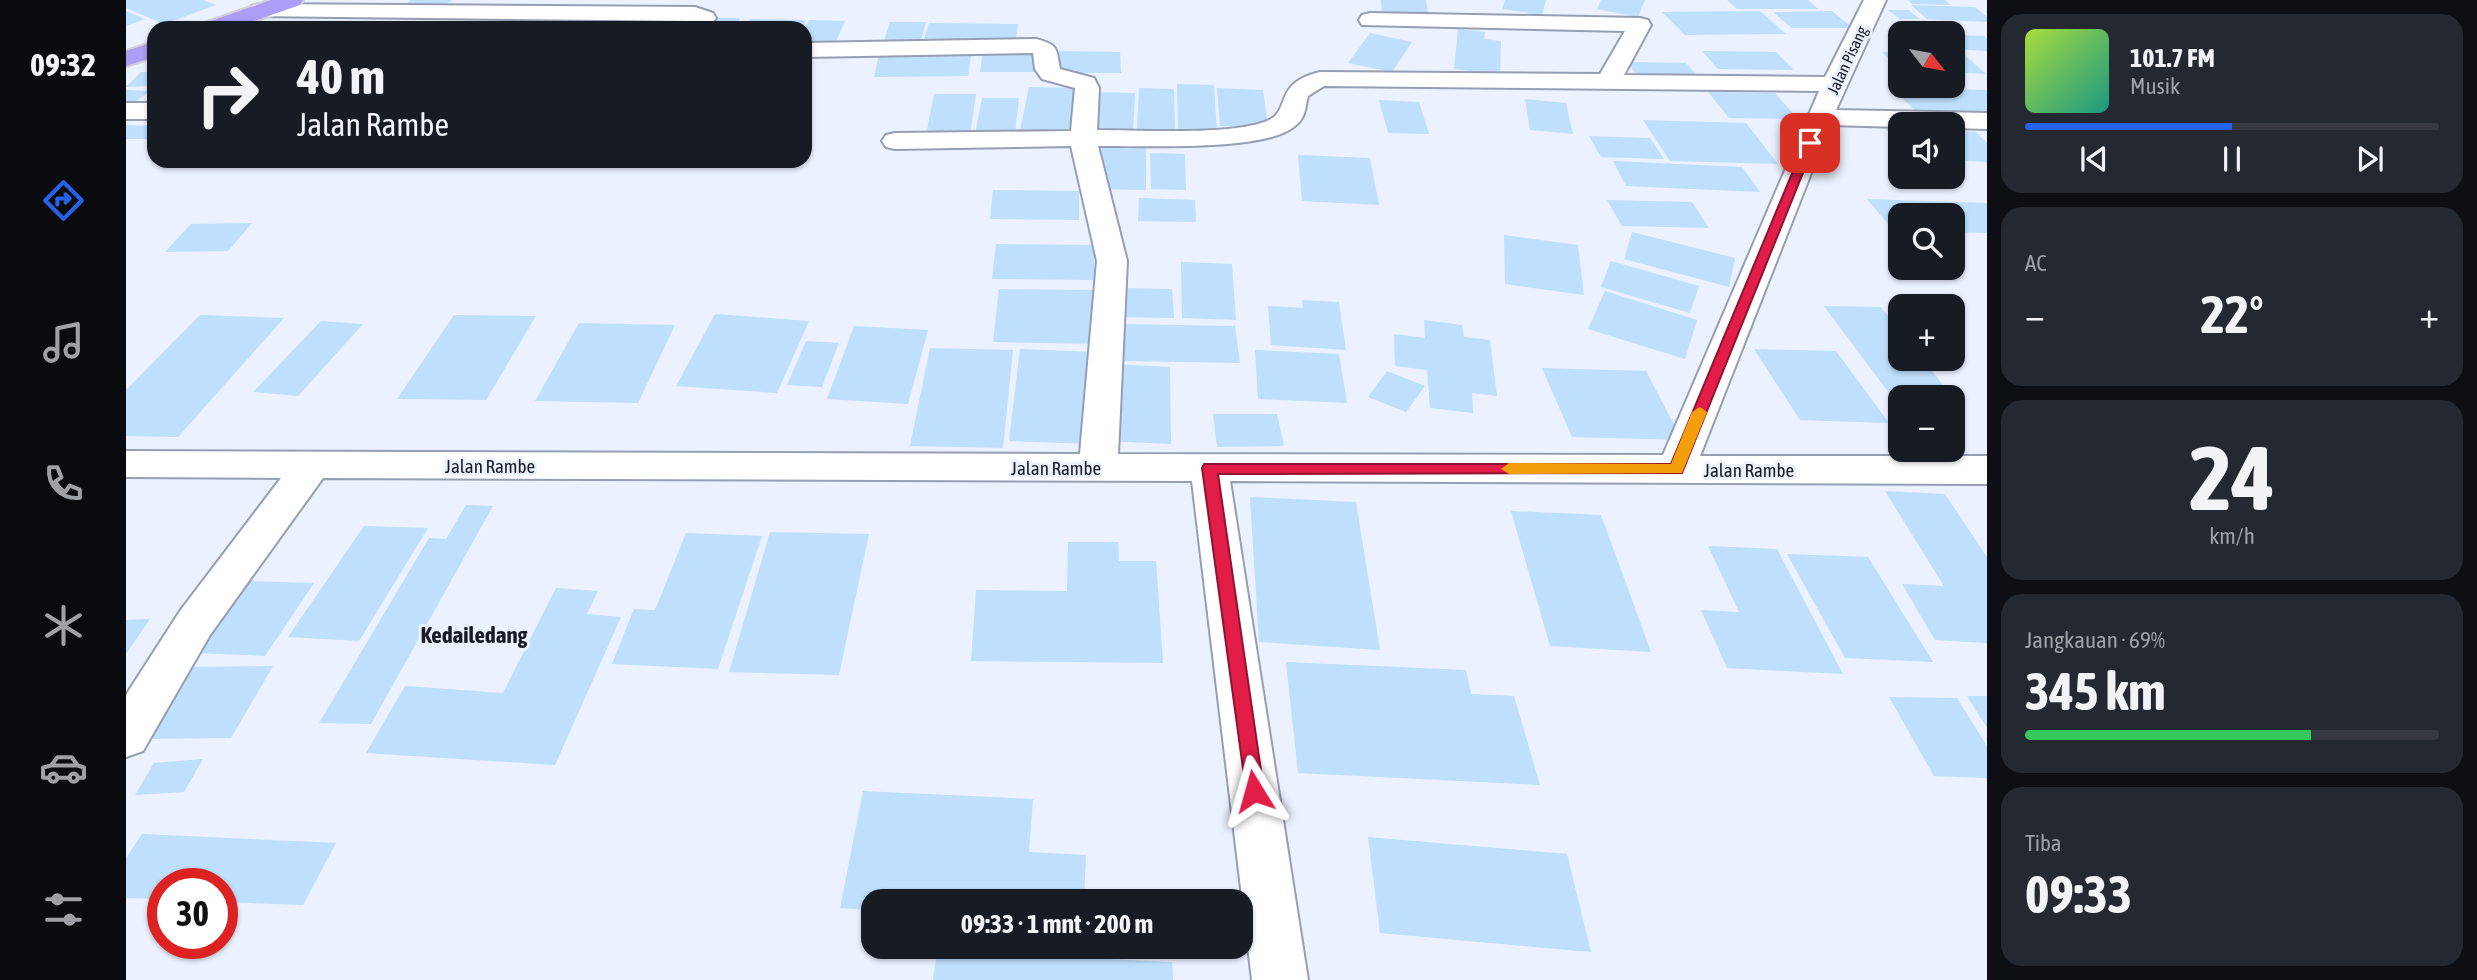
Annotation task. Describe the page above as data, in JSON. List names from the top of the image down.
{
  "streets": {
    "street": ["Jalan Pisang", "Jalan Rambe"]
  },
  "crossings": [
    ["Jalan Pisang", "Jalan Rambe"]
  ],
  "districts": ["Kedailedang"],
  "north": "bottom right",
  "page": {
    "tabs": "09:32",
    "map_buttons": ["+", "−"],
    "turn": ["40 m", "Jalan Rambe"],
    "song": ["101.7 FM", "Musik"],
    "tile": [
      "AC",
      ["24", "km/h"],
      ["Jangkauan · 69%", "345 km"],
      ["Tiba", "09:33"]
    ],
    "heat": ["−", "22°", "+"],
    "limit": "30",
    "trip": "09:33 · 1 mnt · 200 m"
  }
}
